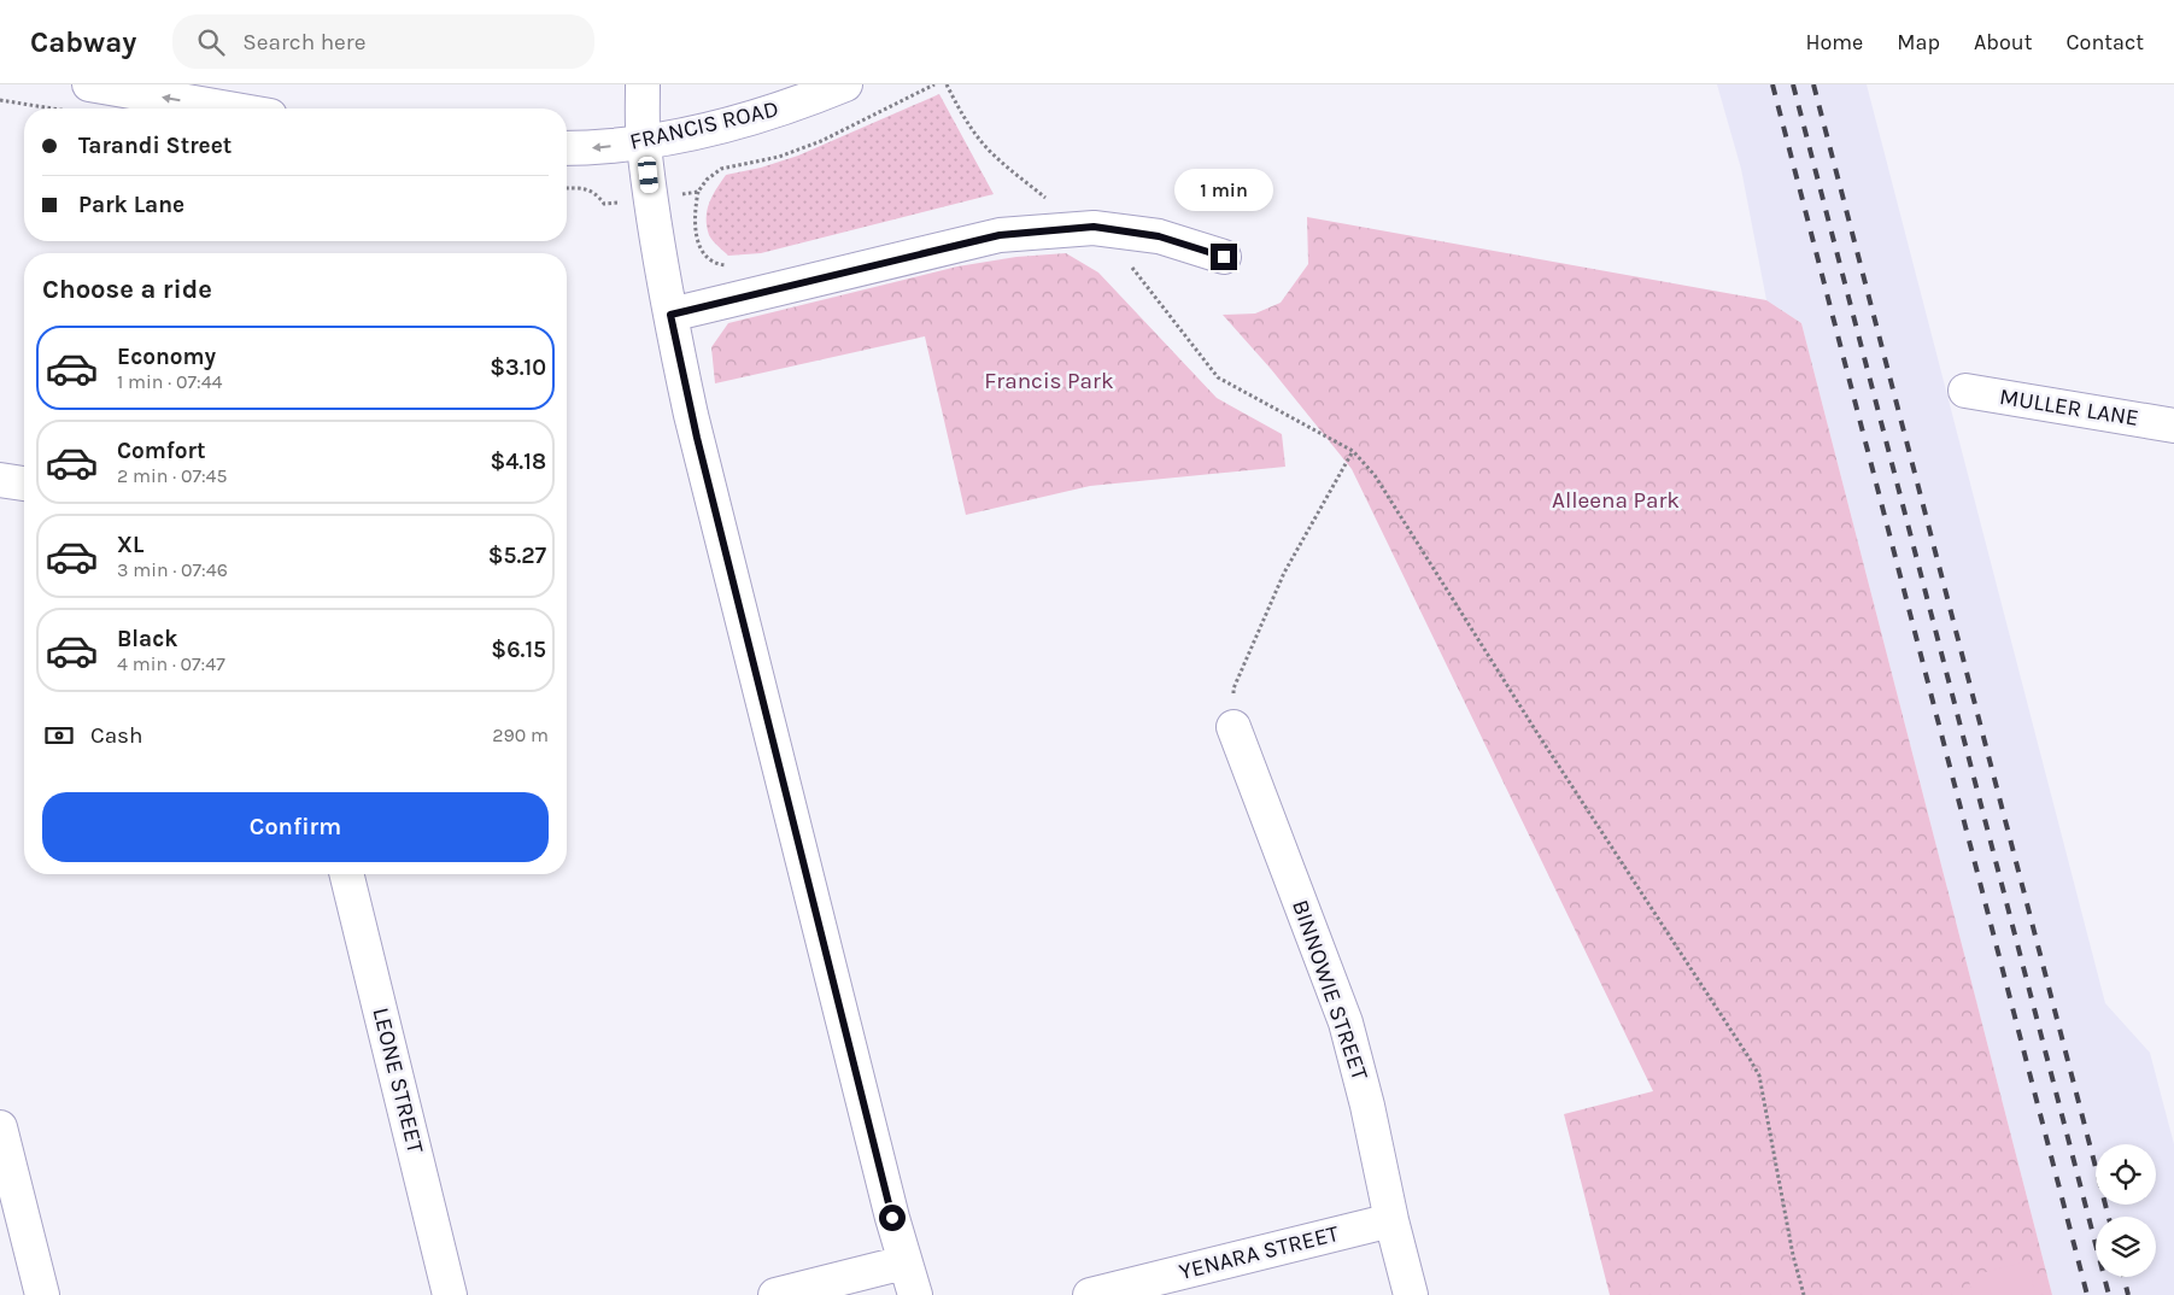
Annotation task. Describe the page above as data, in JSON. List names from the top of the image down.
{
  "streets": {
    "street": [
      "FRANCIS ROAD",
      "MULLER LANE",
      "BINNOWIE STREET",
      "LEONE STREET",
      "YENARA STREET"
    ]
  },
  "crossings": [
    ["BINNOWIE STREET", "YENARA STREET"]
  ],
  "parks": ["Francis Park", "Alleena Park"],
  "page": {
    "header": "Cabway",
    "search": "Search here",
    "nav": [
      "Home",
      "Map",
      "About",
      "Contact"
    ],
    "banner": ["Tarandi Street", "Park Lane"],
    "bubble": "1 min",
    "heading": "Choose a ride",
    "list": [
      {
        "name": "Economy",
        "note": "1 min · 07:44",
        "value": "$3.10"
      },
      {
        "name": "Comfort",
        "note": "2 min · 07:45",
        "value": "$4.18"
      },
      {
        "name": "XL",
        "note": "3 min · 07:46",
        "value": "$5.27"
      },
      {
        "name": "Black",
        "note": "4 min · 07:47",
        "value": "$6.15"
      }
    ],
    "pay": ["Cash", "290 m"],
    "buttons": "Confirm"
  }
}
